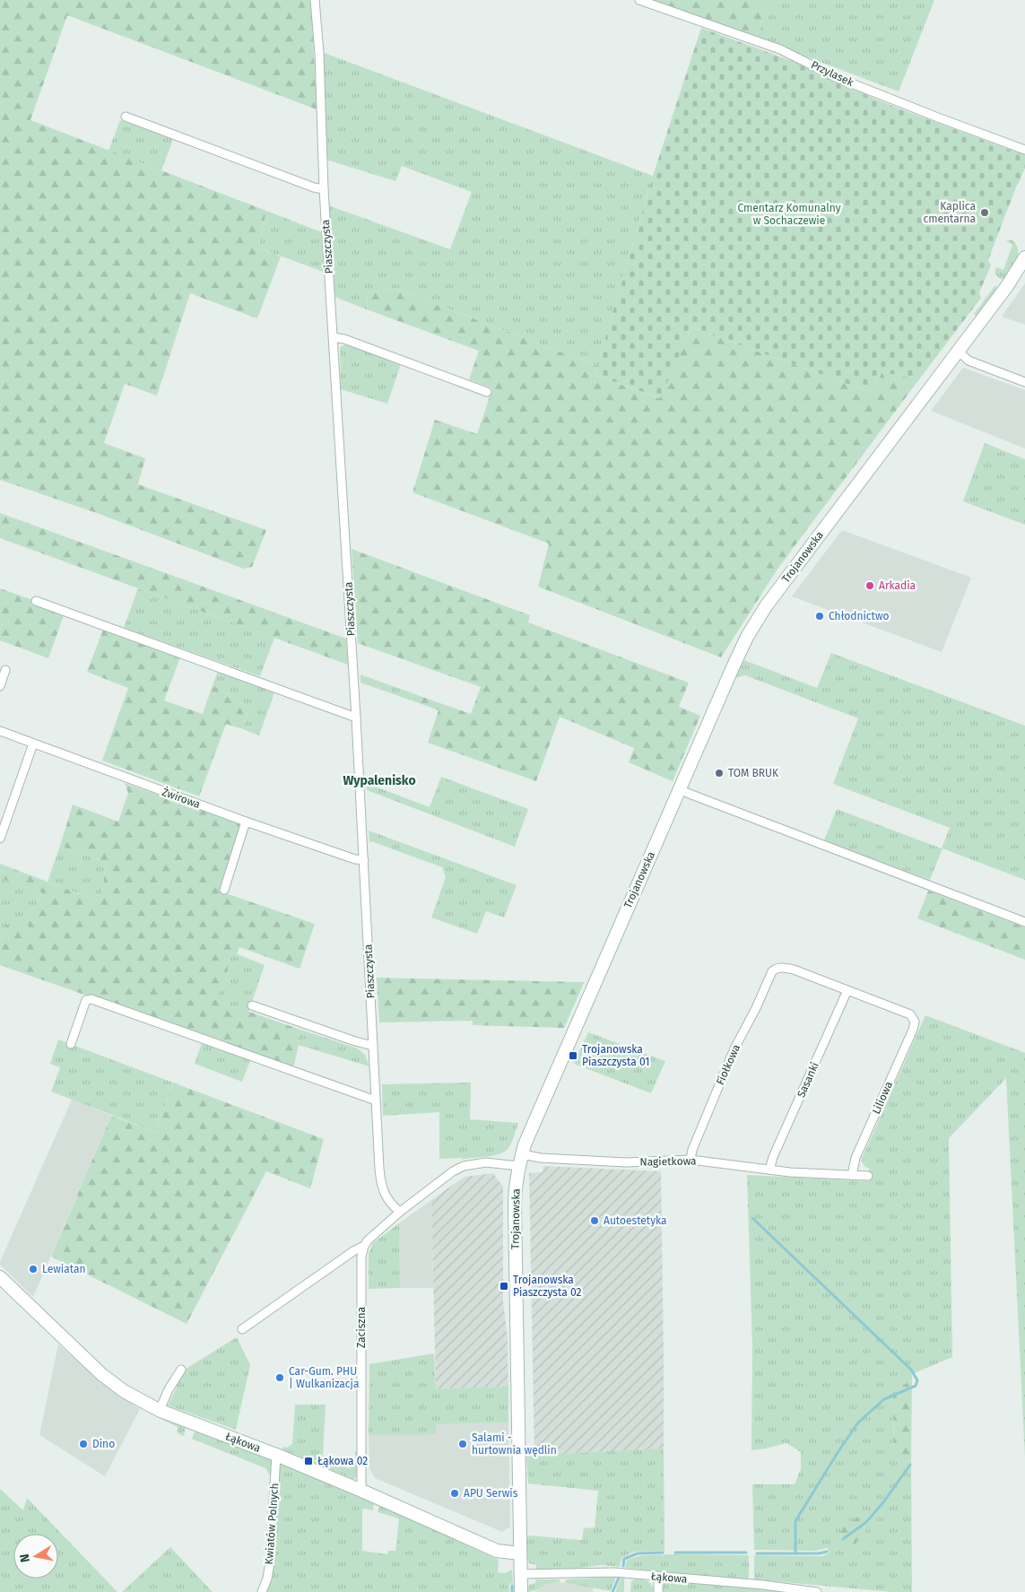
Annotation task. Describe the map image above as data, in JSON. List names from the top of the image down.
{
  "streets": {
    "street": [
      "Przylasek",
      "Piaszczysta",
      "Trojanowska",
      "Żwirowa",
      "Fiołkowa",
      "Sasanki",
      "Liliowa",
      "Nagietkowa",
      "Zaciszna",
      "Łąkowa",
      "Kwiatów Polnych"
    ]
  },
  "crossings": [
    ["Piaszczysta", "Żwirowa"],
    ["Trojanowska", "Nagietkowa"],
    ["Trojanowska", "Łąkowa"],
    ["Fiołkowa", "Sasanki"],
    ["Fiołkowa", "Liliowa"],
    ["Fiołkowa", "Nagietkowa"],
    ["Sasanki", "Liliowa"],
    ["Sasanki", "Nagietkowa"],
    ["Liliowa", "Nagietkowa"],
    ["Zaciszna", "Łąkowa"],
    ["Łąkowa", "Kwiatów Polnych"]
  ],
  "districts": ["Wypalenisko"],
  "parks": ["Cmentarz Komunalny w Sochaczewie"],
  "places": {
    "other": [
      "Kaplica cmentarna",
      "Arkadia",
      "Chłodnictwo",
      "TOM BRUK",
      "Autoestetyka",
      "Lewiatan",
      "Car-Gum. PHU | Wulkanizacja",
      "Dino",
      "Salami - hurtownia wędlin",
      "APU Serwis"
    ],
    "transit": ["Trojanowska Piaszczysta 01", "Trojanowska Piaszczysta 02", "Łąkowa 02"]
  },
  "north": "left"
}
